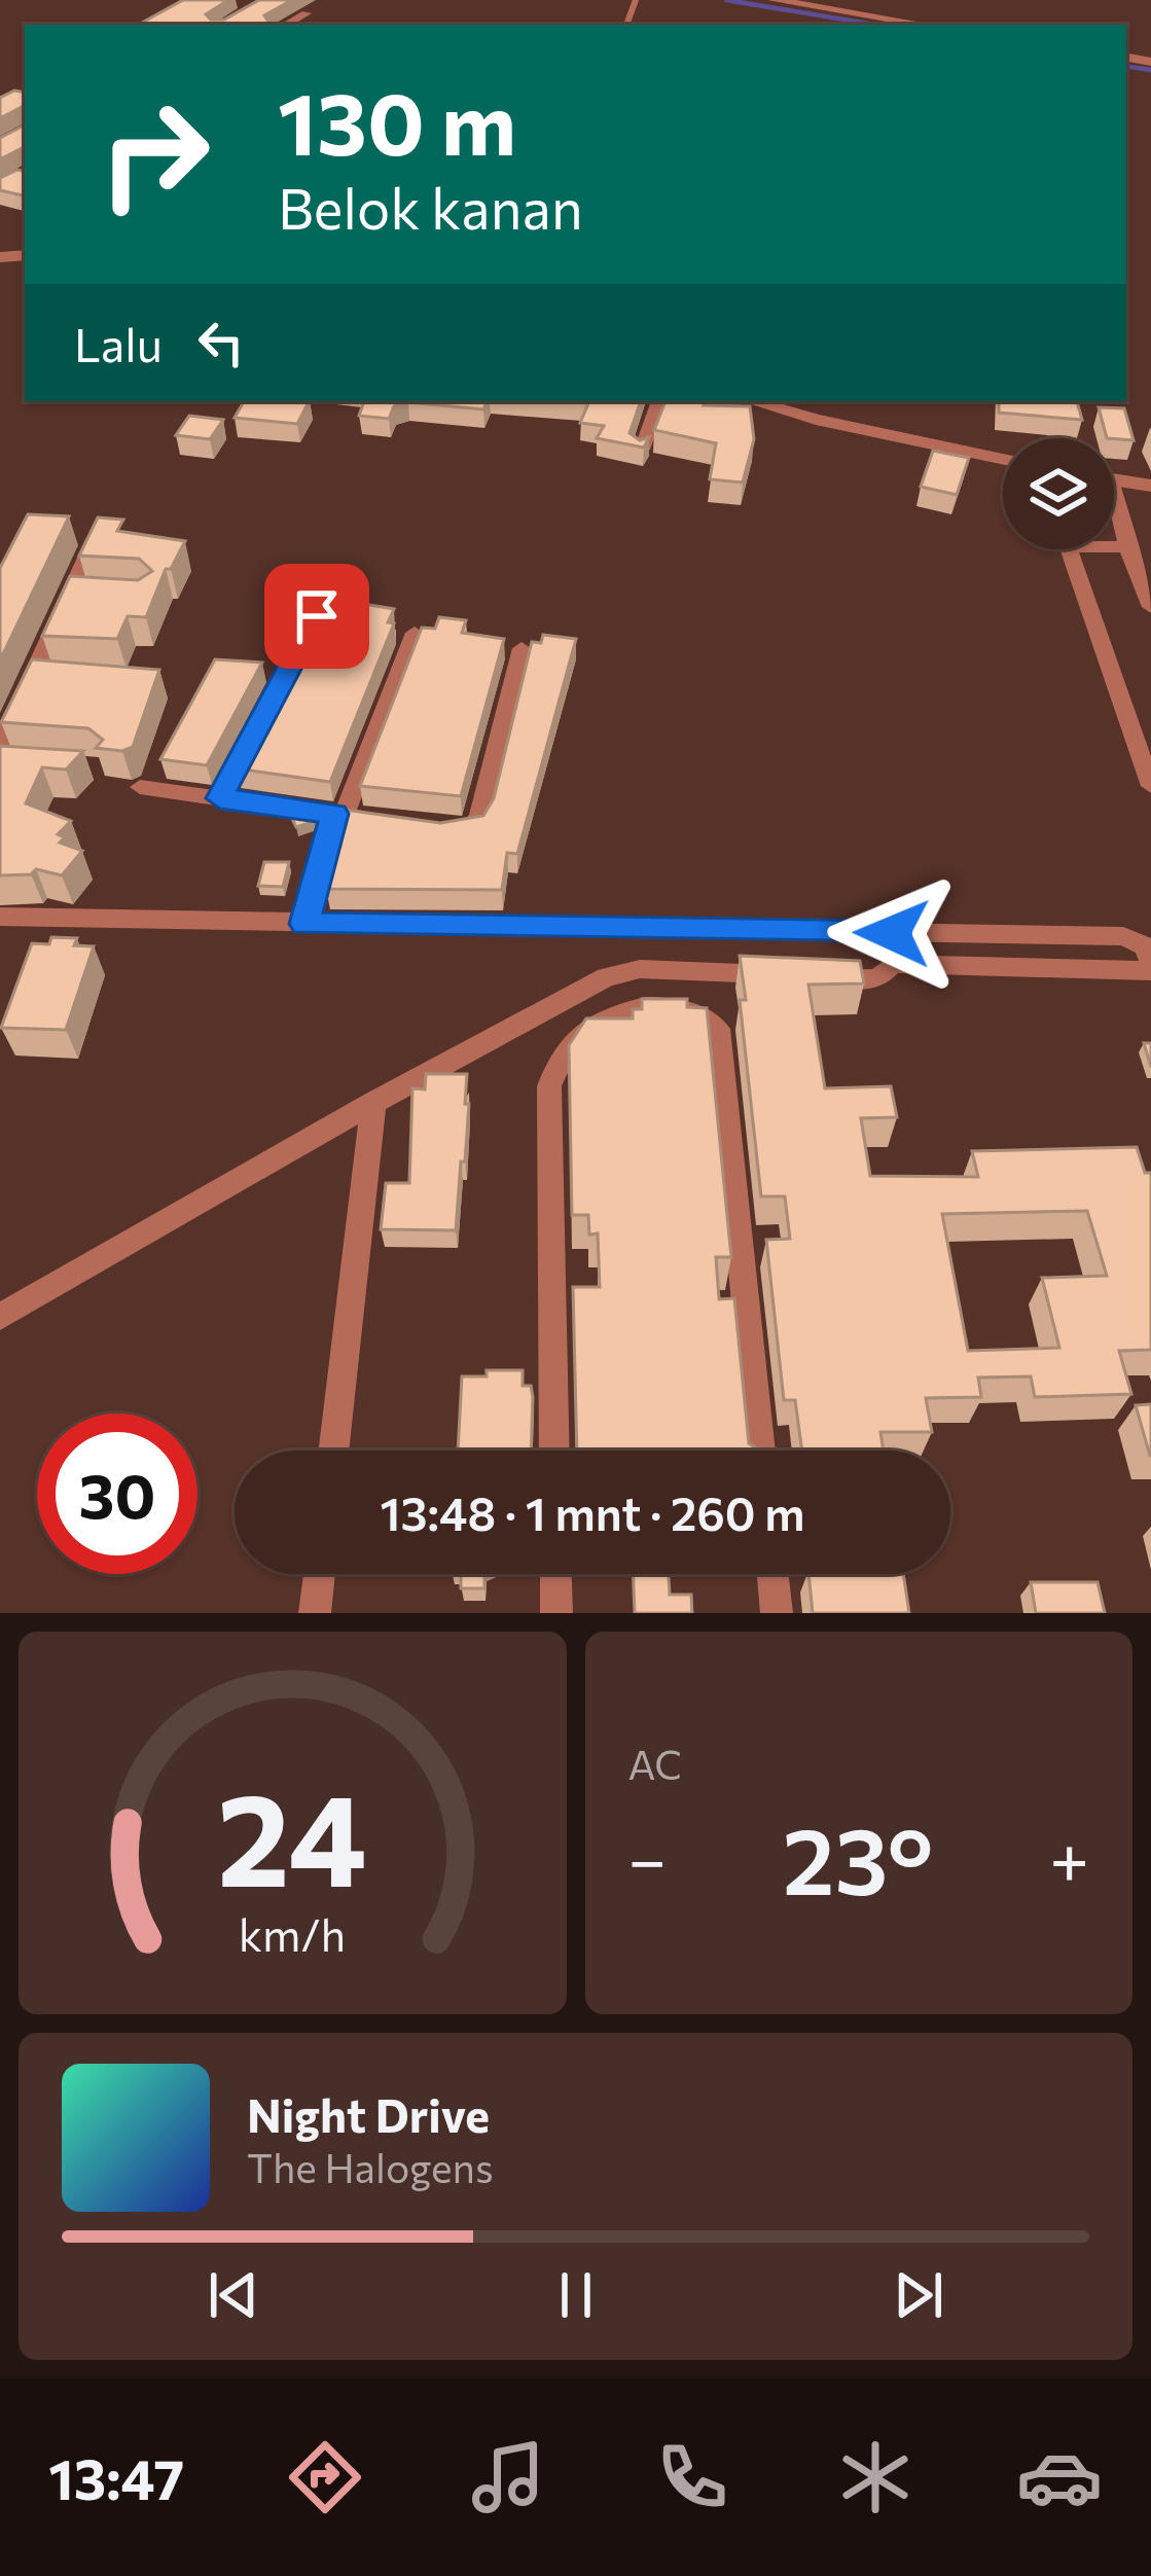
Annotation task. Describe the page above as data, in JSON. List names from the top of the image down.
{
  "page": {
    "turn": ["130 m", "Belok kanan"],
    "then": "Lalu",
    "limit": "30",
    "trip": "13:48 · 1 mnt · 260 m",
    "tile": "AC",
    "heat": ["−", "23°", "+"],
    "song": ["Night Drive", "The Halogens"],
    "tabs": "13:47",
    "gauge": ["24", "km/h"]
  }
}
